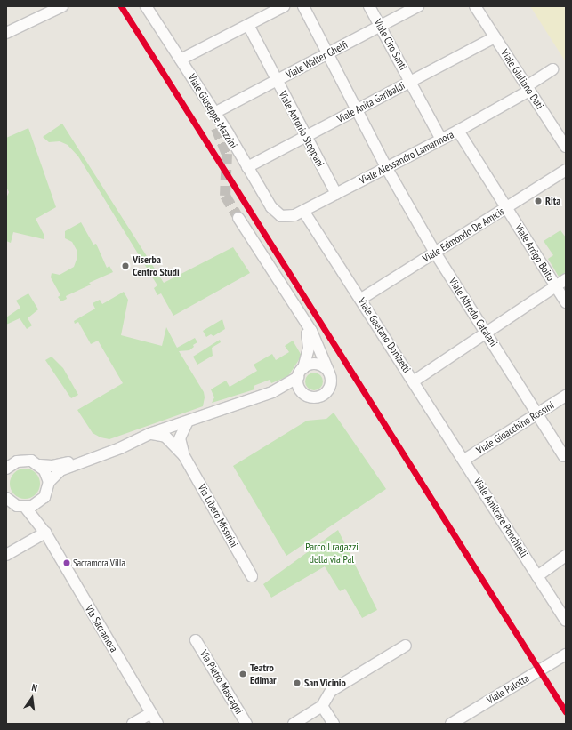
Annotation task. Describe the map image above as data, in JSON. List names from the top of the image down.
{
  "streets": {
    "street": [
      "Viale Ciro Santi",
      "Viale Walter Ghelfi",
      "Viale Giuliano Dati",
      "Viale Anita Garibaldi",
      "Viale Giuseppe Mazzini",
      "Viale Antonio Stoppani",
      "Viale Alessandro Lamarmora",
      "Viale Edmondo De Amicis",
      "Viale Arrigo Boito",
      "Viale Alfredo Catalani",
      "Viale Gaetano Donizetti",
      "Viale Gioacchino Rossini",
      "Via Libero Missirini",
      "Viale Amilcare Ponchielli",
      "Via Sacramora",
      "Via Pietro Mascagni",
      "Viale Palotta"
    ]
  },
  "crossings": [
    ["Viale Ciro Santi", "Viale Walter Ghelfi"],
    ["Viale Ciro Santi", "Viale Anita Garibaldi"],
    ["Viale Ciro Santi", "Viale Alessandro Lamarmora"],
    ["Viale Walter Ghelfi", "Viale Giuseppe Mazzini"],
    ["Viale Walter Ghelfi", "Viale Antonio Stoppani"],
    ["Viale Walter Ghelfi", "Viale Alfredo Catalani"],
    ["Viale Giuliano Dati", "Viale Anita Garibaldi"],
    ["Viale Giuliano Dati", "Viale Alessandro Lamarmora"],
    ["Viale Anita Garibaldi", "Viale Giuseppe Mazzini"],
    ["Viale Anita Garibaldi", "Viale Antonio Stoppani"],
    ["Viale Anita Garibaldi", "Viale Alfredo Catalani"],
    ["Viale Giuseppe Mazzini", "Viale Alessandro Lamarmora"],
    ["Viale Antonio Stoppani", "Viale Alessandro Lamarmora"],
    ["Viale Alessandro Lamarmora", "Viale Arrigo Boito"],
    ["Viale Alessandro Lamarmora", "Viale Alfredo Catalani"],
    ["Viale Alessandro Lamarmora", "Viale Gaetano Donizetti"],
    ["Viale Edmondo De Amicis", "Viale Arrigo Boito"],
    ["Viale Edmondo De Amicis", "Viale Alfredo Catalani"],
    ["Viale Edmondo De Amicis", "Viale Gaetano Donizetti"],
    ["Viale Alfredo Catalani", "Viale Gioacchino Rossini"],
    ["Viale Gaetano Donizetti", "Viale Gioacchino Rossini"],
    ["Viale Gaetano Donizetti", "Viale Amilcare Ponchielli"],
    ["Viale Gioacchino Rossini", "Viale Amilcare Ponchielli"]
  ],
  "parks": ["Parco I ragazzi della via Pal"],
  "places": [
    "Rita",
    "Viserba Centro Studi",
    "Sacramora Villa",
    "Teatro Edimar",
    "San Vicinio"
  ],
  "north": "top"
}
